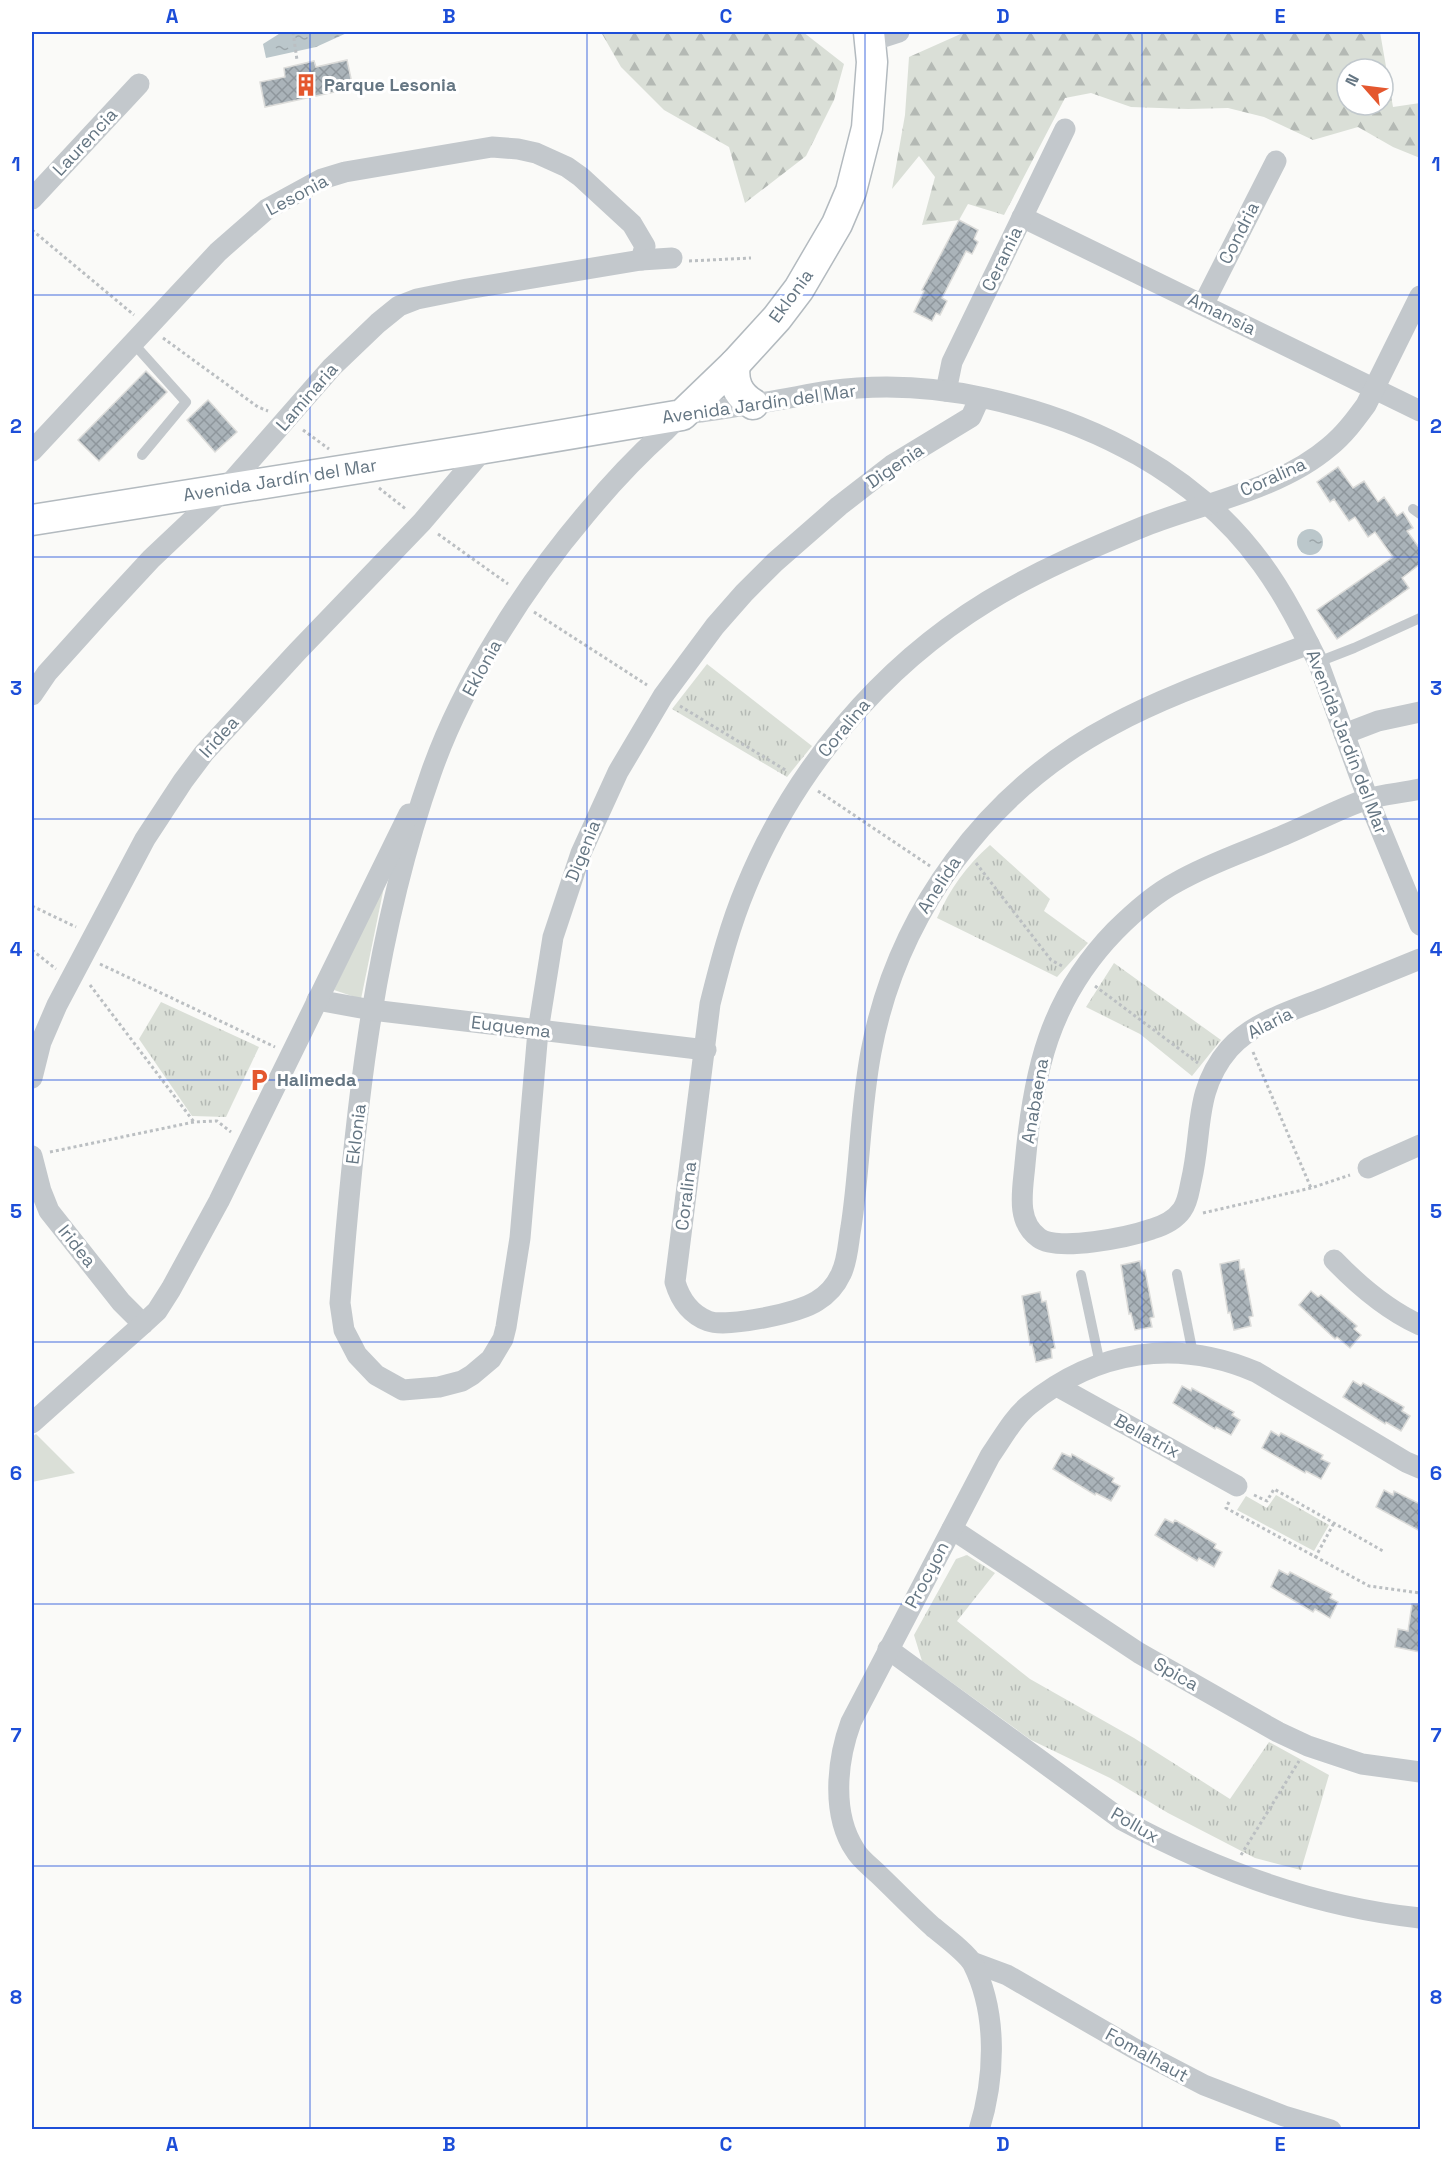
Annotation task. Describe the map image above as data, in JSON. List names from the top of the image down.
{
  "streets": {
    "street": [
      "Laurencia",
      "Lesonia",
      "Condria",
      "Ceramia",
      "Eklonia",
      "Amansia",
      "Laminaria",
      "Avenida Jardín del Mar",
      "Digenia",
      "Coralina",
      "Iridea",
      "Anelida",
      "Alaria",
      "Euquema",
      "Anabaena",
      "Bellatrix",
      "Procyon",
      "Spica",
      "Pollux",
      "Fomalhaut"
    ]
  },
  "crossings": [
    ["Lesonia", "Laminaria"],
    ["Condria", "Amansia"],
    ["Ceramia", "Amansia"],
    ["Ceramia", "Avenida Jardín del Mar"],
    ["Eklonia", "Avenida Jardín del Mar"],
    ["Eklonia", "Digenia"],
    ["Eklonia", "Euquema"],
    ["Amansia", "Coralina"],
    ["Laminaria", "Avenida Jardín del Mar"],
    ["Avenida Jardín del Mar", "Digenia"],
    ["Avenida Jardín del Mar", "Coralina"],
    ["Avenida Jardín del Mar", "Iridea"],
    ["Avenida Jardín del Mar", "Anelida"],
    ["Avenida Jardín del Mar", "Anabaena"],
    ["Digenia", "Euquema"],
    ["Coralina", "Anelida"],
    ["Coralina", "Euquema"],
    ["Alaria", "Anabaena"],
    ["Bellatrix", "Procyon"],
    ["Procyon", "Spica"],
    ["Procyon", "Pollux"],
    ["Procyon", "Fomalhaut"]
  ],
  "places": {
    "building": ["Parque Lesonia"],
    "parking": ["Halimeda"]
  },
  "north": "top left",
  "grid": {
    "columns": [
      "A",
      "B",
      "C",
      "D",
      "E"
    ],
    "rows": [
      "1",
      "2",
      "3",
      "4",
      "5",
      "6",
      "7",
      "8"
    ]
  }
}
